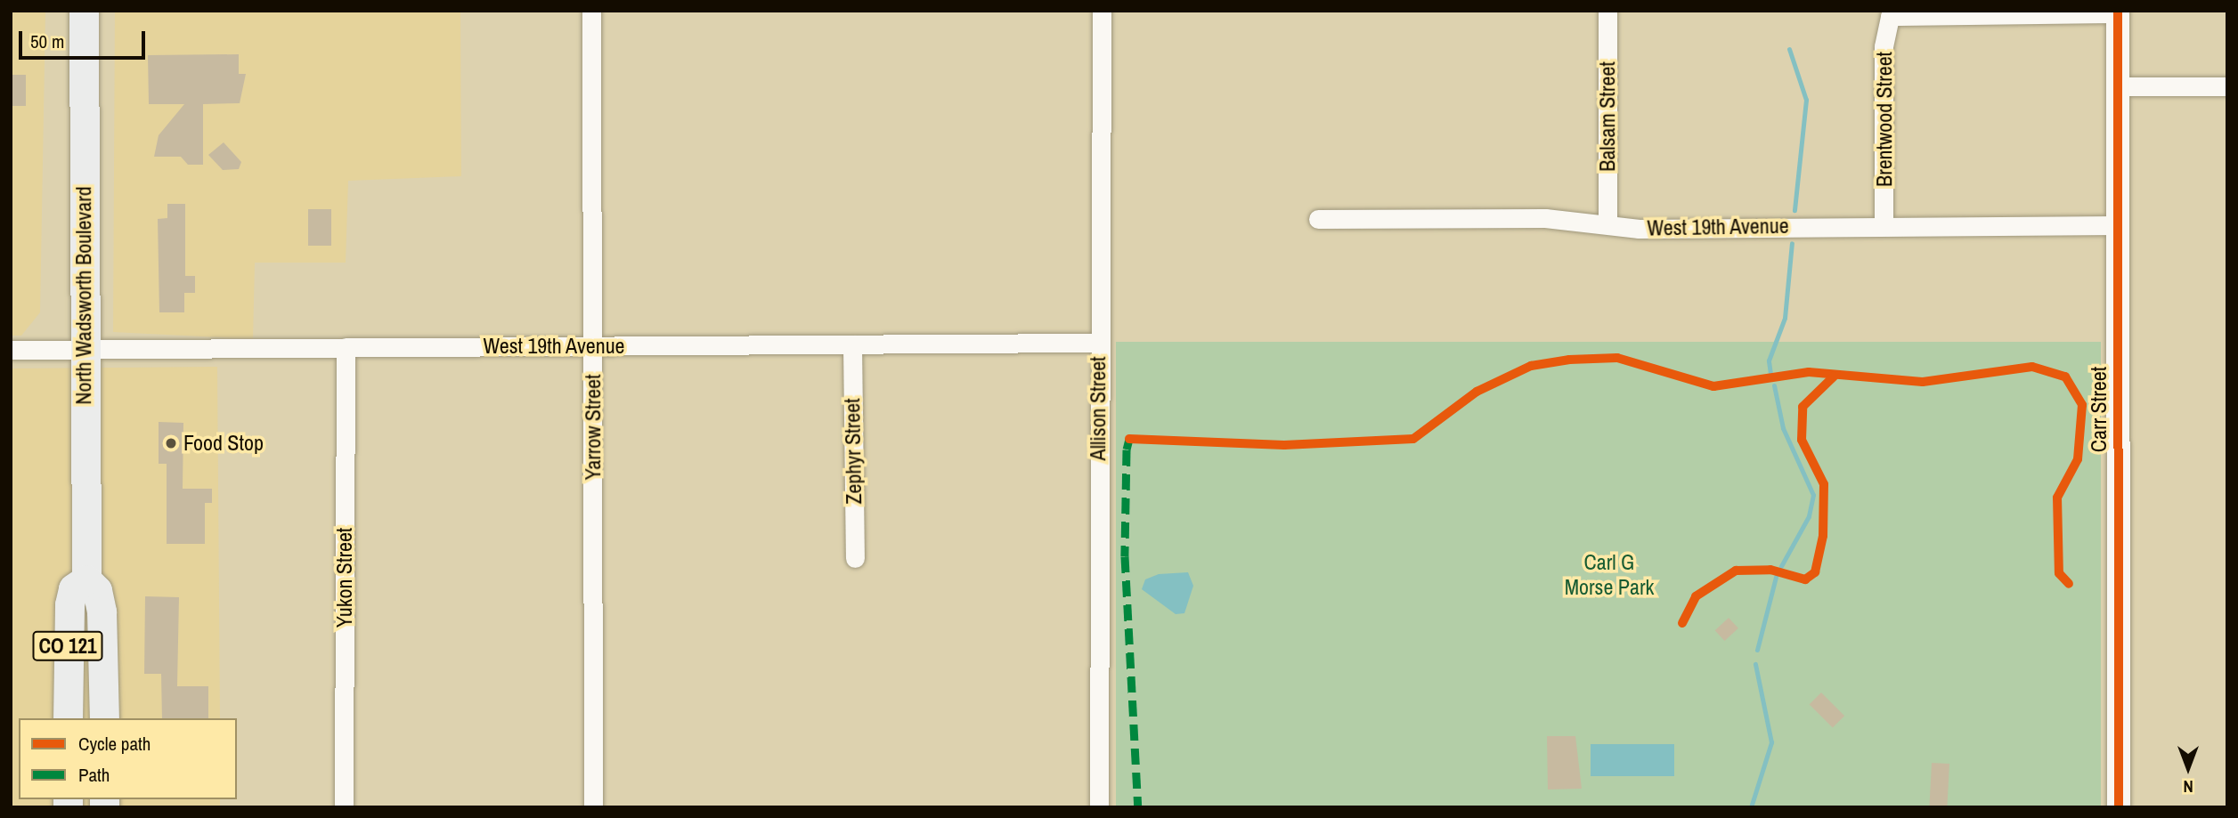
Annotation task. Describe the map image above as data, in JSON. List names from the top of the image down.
{
  "streets": {
    "main road": ["North Wadsworth Boulevard", "CO 121"],
    "street": [
      "Balsam Street",
      "Brentwood Street",
      "West 19th Avenue",
      "Allison Street",
      "Carr Street",
      "Yarrow Street",
      "Zephyr Street",
      "Yukon Street"
    ]
  },
  "crossings": [
    ["Balsam Street", "West 19th Avenue"],
    ["Brentwood Street", "West 19th Avenue"],
    ["Brentwood Street", "Carr Street"],
    ["West 19th Avenue", "North Wadsworth Boulevard"],
    ["West 19th Avenue", "Allison Street"],
    ["West 19th Avenue", "Carr Street"],
    ["West 19th Avenue", "Yarrow Street"],
    ["West 19th Avenue", "Zephyr Street"],
    ["West 19th Avenue", "Yukon Street"],
    ["North Wadsworth Boulevard", "CO 121"]
  ],
  "parks": ["Carl G Morse Park"],
  "places": ["Food Stop"],
  "legend": ["Cycle path", "Path"],
  "scale_bar": "50 m",
  "north": "bottom"
}
